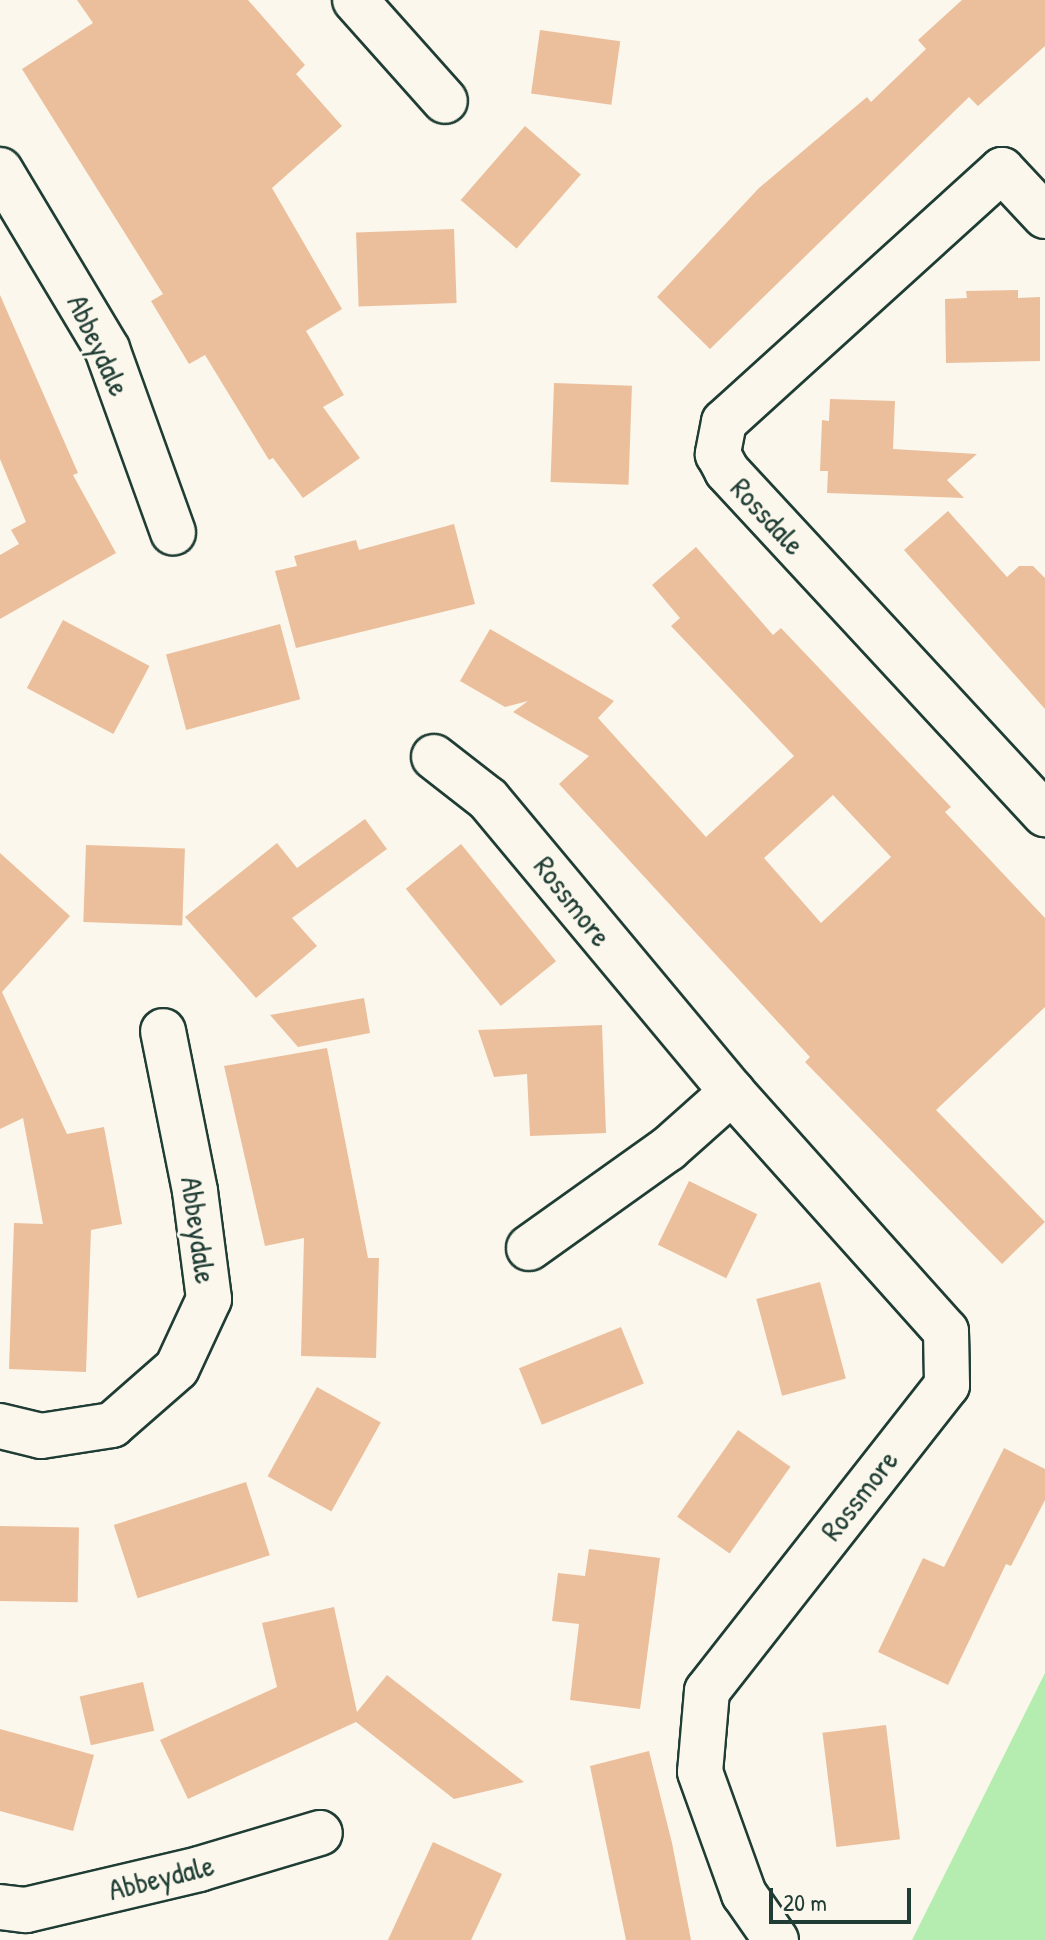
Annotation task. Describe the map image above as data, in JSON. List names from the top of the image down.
{
  "streets": {
    "street": ["Abbeydale", "Rossdale", "Rossmore"]
  },
  "scale_bar": "20 m"
}
